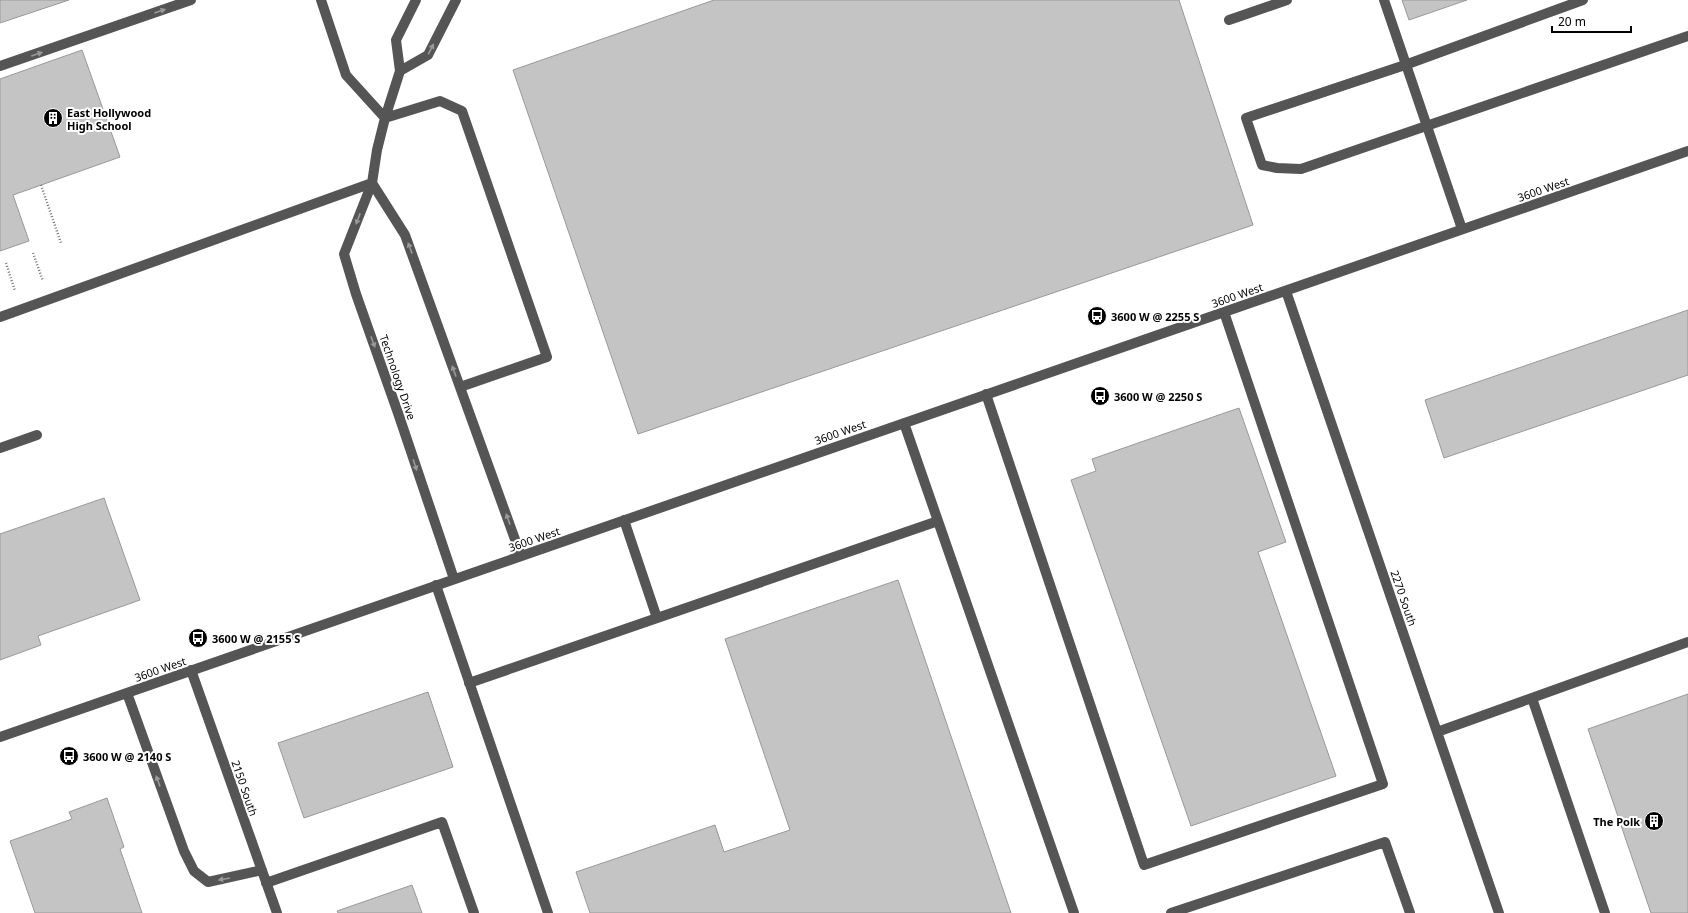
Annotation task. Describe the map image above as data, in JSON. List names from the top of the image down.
{
  "streets": {
    "street": [
      "3600 West",
      "Technology Drive",
      "2270 South",
      "2150 South"
    ]
  },
  "crossings": [
    ["3600 West", "Technology Drive"],
    ["3600 West", "2270 South"],
    ["3600 West", "2150 South"]
  ],
  "places": {
    "building": ["East Hollywood High School", "The Polk"],
    "bus stop": [
      "3600 W @ 2255 S",
      "3600 W @ 2250 S",
      "3600 W @ 2155 S",
      "3600 W @ 2140 S"
    ]
  },
  "scale_bar": "20 m"
}
